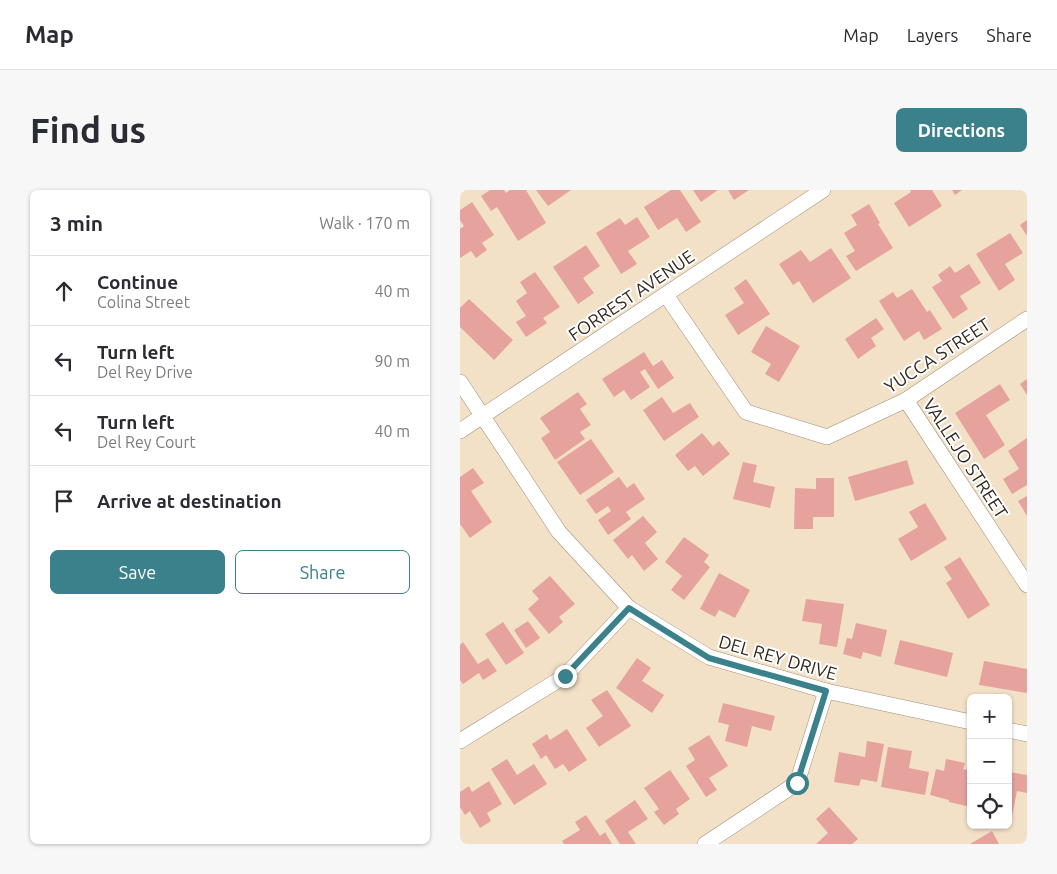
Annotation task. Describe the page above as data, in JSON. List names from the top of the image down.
{
  "streets": {
    "street": [
      "FORREST AVENUE",
      "YUCCA STREET",
      "VALLEJO STREET",
      "DEL REY DRIVE"
    ]
  },
  "crossings": [
    ["FORREST AVENUE", "YUCCA STREET"],
    ["FORREST AVENUE", "DEL REY DRIVE"],
    ["YUCCA STREET", "VALLEJO STREET"]
  ],
  "page": {
    "header": "Map",
    "nav": ["Map", "Layers", "Share"],
    "buttons": [
      "Directions",
      ["Save", "Share"]
    ],
    "title": "Find us",
    "heading": ["3 min", "Walk · 170 m"],
    "list": [
      ["Continue", "Colina Street", "40 m"],
      ["Turn left", "Del Rey Drive", "90 m"],
      ["Turn left", "Del Rey Court", "40 m"],
      "Arrive at destination"
    ],
    "map_buttons": ["+", "−"]
  }
}
